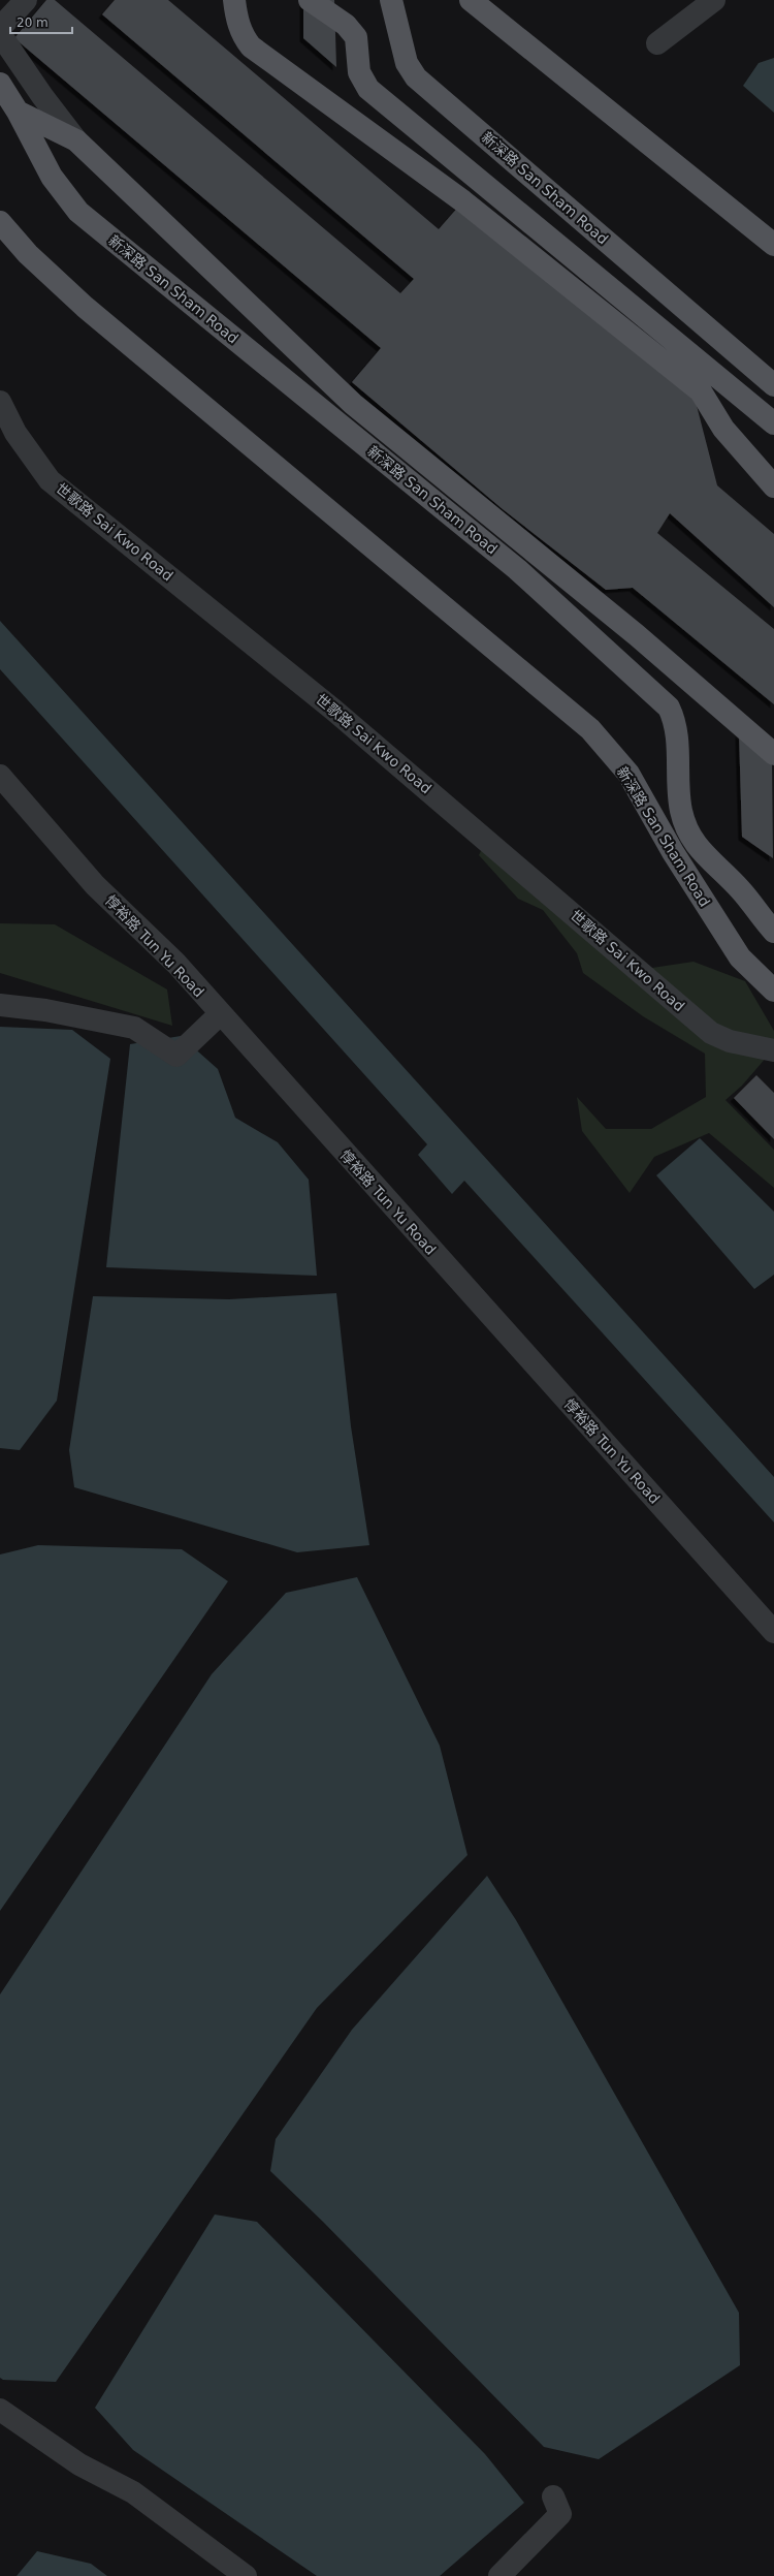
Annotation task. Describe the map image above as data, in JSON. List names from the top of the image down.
{
  "streets": {
    "main road": ["新深路 San Sham Road"],
    "street": ["世歌路 Sai Kwo Road", "惇裕路 Tun Yu Road"]
  },
  "scale_bar": "20 m"
}
